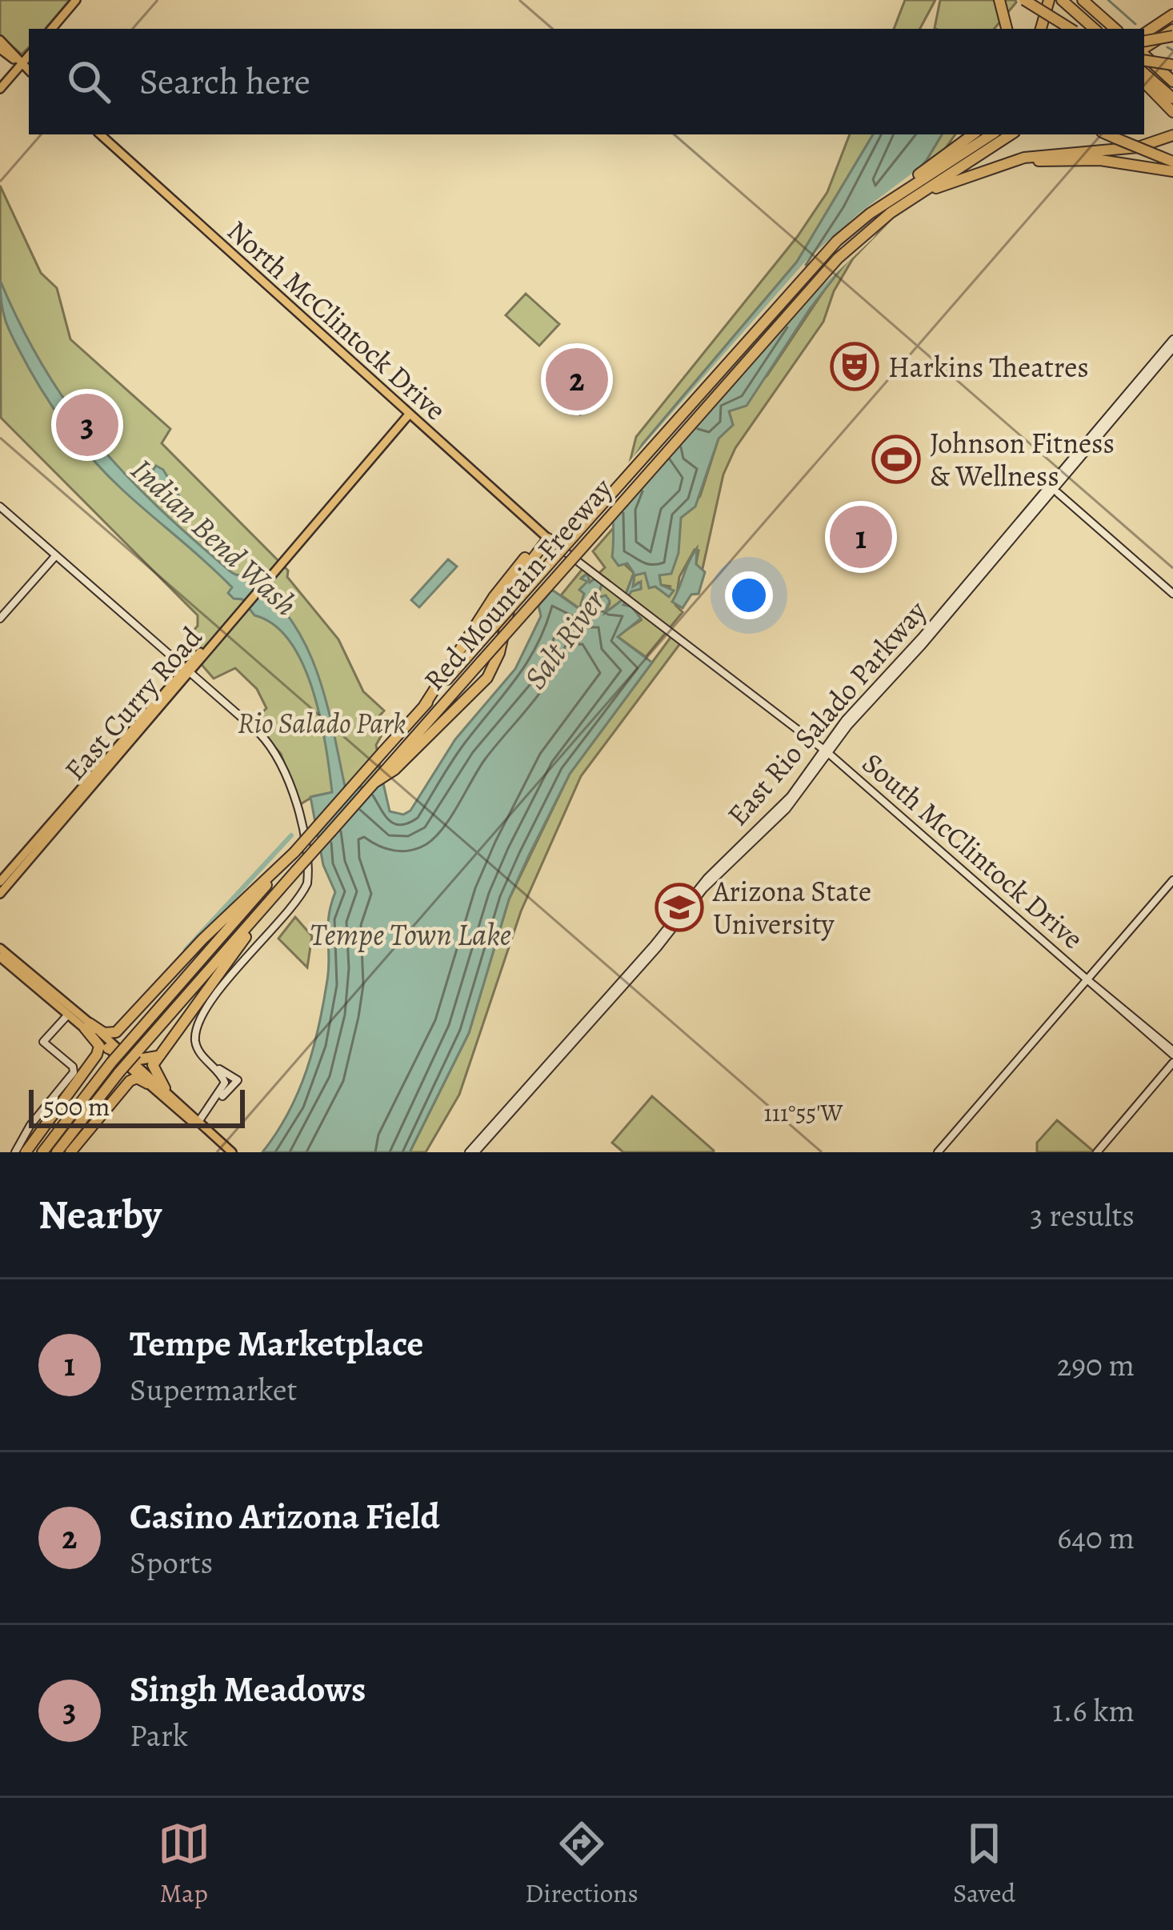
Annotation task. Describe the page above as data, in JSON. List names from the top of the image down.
{
  "streets": {
    "highway": ["Red Mountain Freeway"],
    "main road": [
      "North McClintock Drive",
      "East Curry Road",
      "East Rio Salado Parkway",
      "South McClintock Drive"
    ]
  },
  "crossings": [
    ["North McClintock Drive", "East Curry Road"],
    ["North McClintock Drive", "South McClintock Drive"],
    ["East Rio Salado Parkway", "South McClintock Drive"]
  ],
  "water": ["Indian Bend Wash", "Salt River", "Tempe Town Lake"],
  "parks": ["Rio Salado Park"],
  "places": {
    "theatre": ["Harkins Theatres"],
    "sports": ["Johnson Fitness & Wellness"],
    "school or university": ["Arizona State University"]
  },
  "scale_bar": "500 m",
  "page": {
    "search": "Search here",
    "pins": ["2", "3", "1"],
    "scale": "500 m",
    "heading": ["Nearby", "3 results"],
    "list": [
      {
        "mark": "1",
        "name": "Tempe Marketplace",
        "note": "Supermarket",
        "value": "290 m"
      },
      {
        "mark": "2",
        "name": "Casino Arizona Field",
        "note": "Sports",
        "value": "640 m"
      },
      {
        "mark": "3",
        "name": "Singh Meadows",
        "note": "Park",
        "value": "1.6 km"
      }
    ],
    "nav": ["Map", "Directions", "Saved"]
  },
  "coordinates": ["111°55'W"]
}
